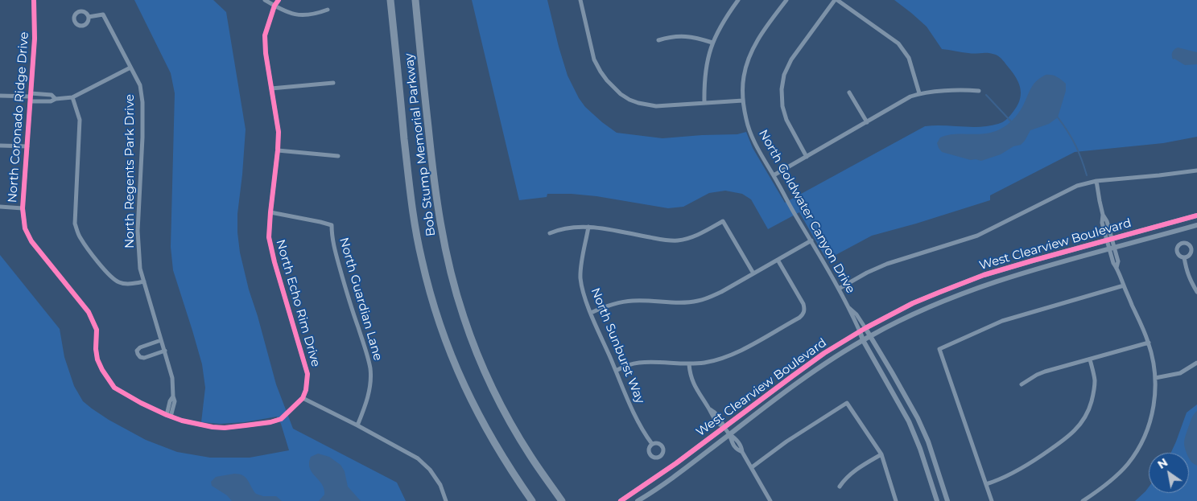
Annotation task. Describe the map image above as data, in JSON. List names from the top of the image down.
{
  "streets": {
    "highway": ["Bob Stump Memorial Parkway"],
    "street": [
      "North Coronado Ridge Drive",
      "North Regents Park Drive",
      "North Goldwater Canyon Drive",
      "West Clearview Boulevard",
      "North Guardian Lane",
      "North Echo Rim Drive",
      "North Sunburst Way"
    ]
  },
  "crossings": [
    ["North Coronado Ridge Drive", "North Regents Park Drive"],
    ["North Coronado Ridge Drive", "North Echo Rim Drive"],
    ["North Goldwater Canyon Drive", "West Clearview Boulevard"],
    ["North Guardian Lane", "North Echo Rim Drive"]
  ],
  "north": "top left"
}
